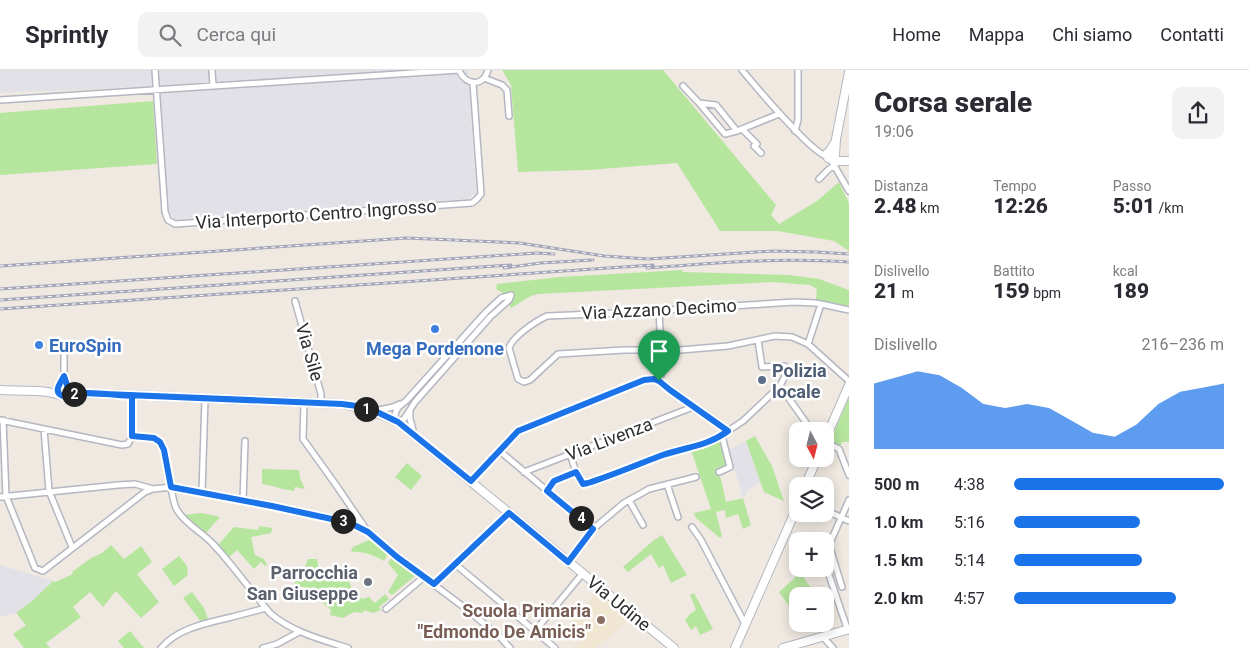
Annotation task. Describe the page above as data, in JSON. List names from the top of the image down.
{
  "streets": {
    "main road": ["Via Udine"],
    "street": [
      "Via Interporto Centro Ingrosso",
      "Via Azzano Decimo",
      "Via Sile",
      "Via Livenza"
    ]
  },
  "crossings": [
    ["Via Sile", "Via Udine"]
  ],
  "places": [
    "Mega Pordenone",
    "EuroSpin",
    "Polizia locale",
    "Parrocchia San Giuseppe",
    "Scuola Primaria \"Edmondo De Amicis\""
  ],
  "north": "bottom",
  "page": {
    "header": "Sprintly",
    "search": "Cerca qui",
    "nav": [
      "Home",
      "Mappa",
      "Chi siamo",
      "Contatti"
    ],
    "heading": ["Corsa serale", "19:06"],
    "stats": [
      ["Distanza", "2.48 km"],
      ["Tempo", "12:26"],
      ["Passo", "5:01 /km"],
      ["Dislivello", "21 m"],
      ["Battito", "159 bpm"],
      ["kcal", "189"]
    ],
    "chart": ["Dislivello", "216–236 m"],
    "pins": [
      "2",
      "1",
      "4",
      "3"
    ],
    "map_buttons": ["+", "−"],
    "list": [
      {
        "name": "500 m",
        "note": "4:38"
      },
      {
        "name": "1.0 km",
        "note": "5:16"
      },
      {
        "name": "1.5 km",
        "note": "5:14"
      },
      {
        "name": "2.0 km",
        "note": "4:57"
      }
    ]
  }
}
